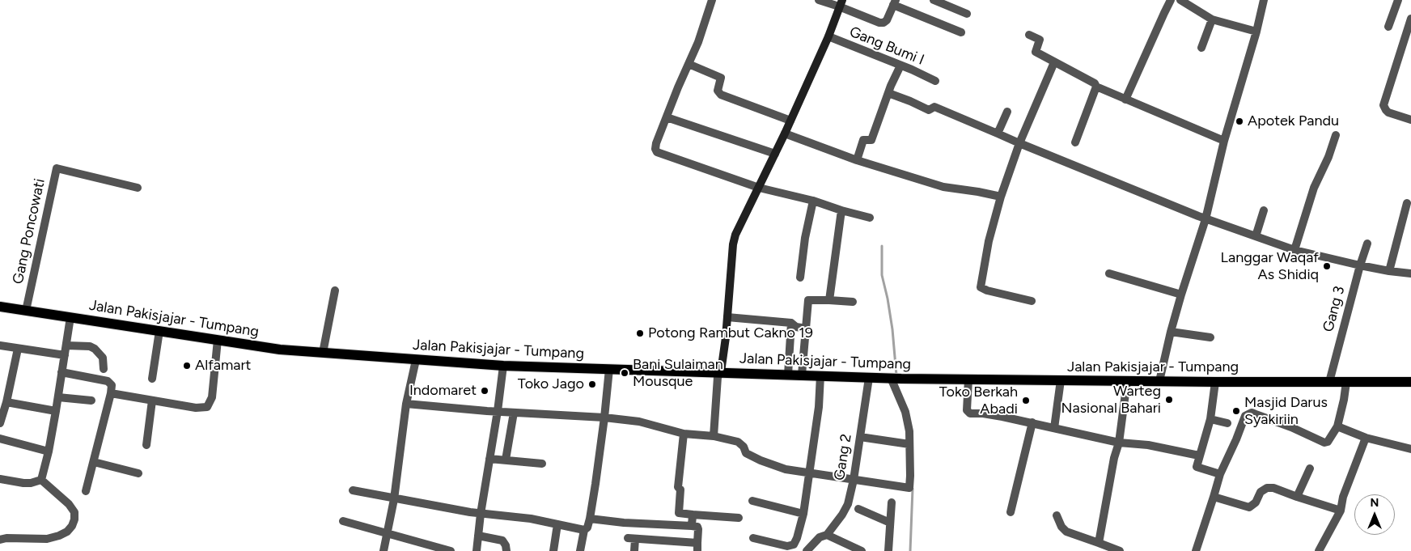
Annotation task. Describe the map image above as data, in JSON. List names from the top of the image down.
{
  "streets": {
    "main road": ["Jalan Pakisjajar - Tumpang"],
    "street": [
      "Gang Bumi I",
      "Gang Poncowati",
      "Gang 3",
      "Gang 2"
    ]
  },
  "crossings": [
    ["Gang Poncowati", "Jalan Pakisjajar - Tumpang"],
    ["Gang 3", "Jalan Pakisjajar - Tumpang"],
    ["Jalan Pakisjajar - Tumpang", "Gang 2"]
  ],
  "places": [
    "Apotek Pandu",
    "Langgar Waqaf As Shidiq",
    "Potong Rambut Cakno 19",
    "Alfamart",
    "Bani Sulaiman Mousque",
    "Toko Jago",
    "Indomaret",
    "Warteg Nasional Bahari",
    "Toko Berkah Abadi",
    "Masjid Darus Syakiriin"
  ],
  "north": "top"
}
